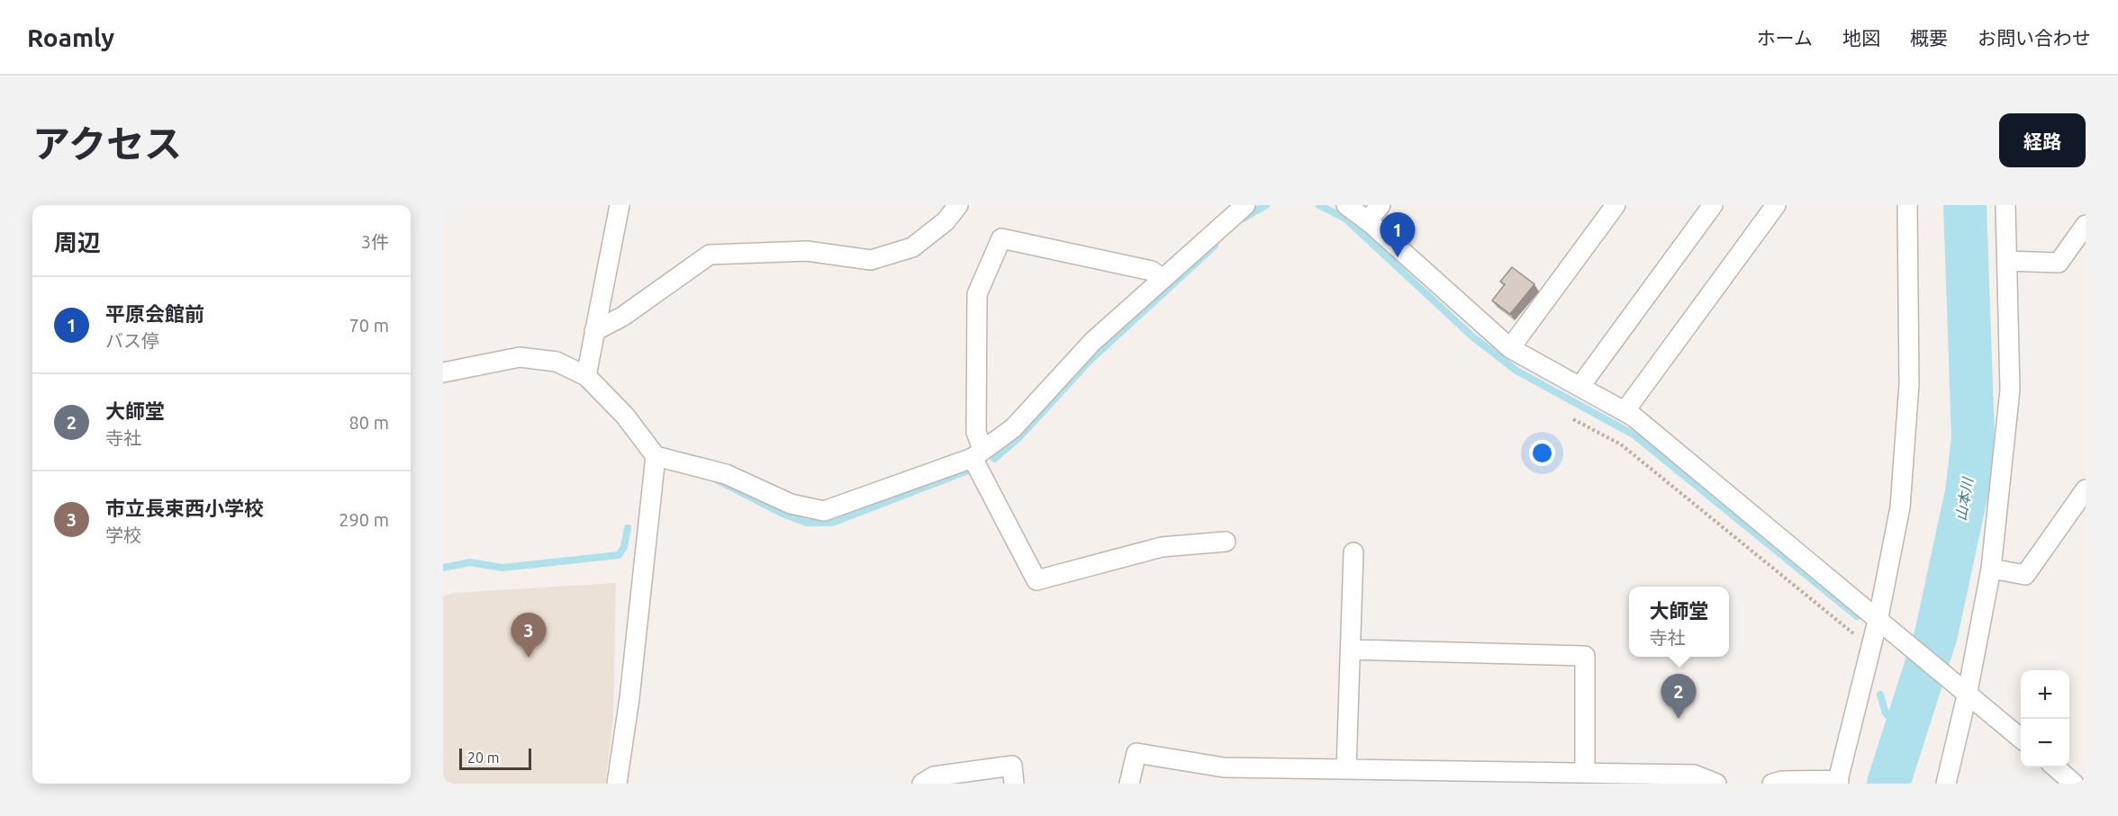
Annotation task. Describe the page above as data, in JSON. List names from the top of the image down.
{
  "water": ["山本川"],
  "scale_bar": "20 m",
  "page": {
    "header": "Roamly",
    "nav": [
      "ホーム",
      "地図",
      "概要",
      "お問い合わせ"
    ],
    "title": "アクセス",
    "buttons": "経路",
    "heading": ["周辺", "3件"],
    "pins": ["1", "3", "2"],
    "list": [
      {
        "mark": "1",
        "name": "平原会館前",
        "note": "バス停",
        "value": "70 m"
      },
      {
        "mark": "2",
        "name": "大師堂",
        "note": "寺社",
        "value": "80 m"
      },
      {
        "mark": "3",
        "name": "市立長束西小学校",
        "note": "学校",
        "value": "290 m"
      }
    ],
    "popup": ["大師堂", "寺社"],
    "map_buttons": ["+", "−"],
    "scale": "20 m"
  }
}
